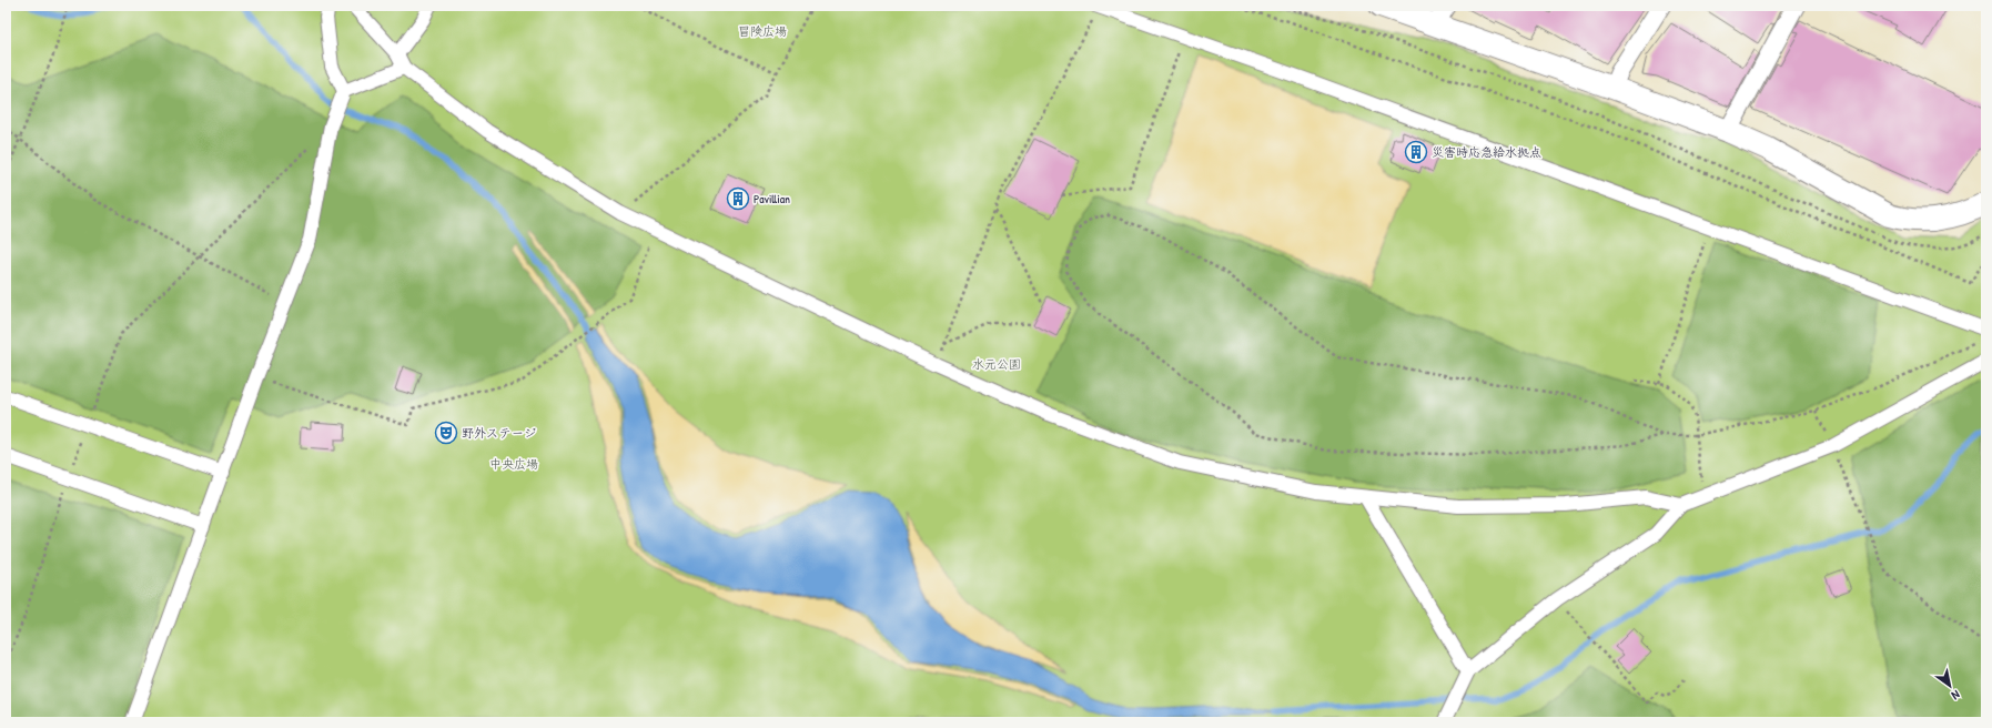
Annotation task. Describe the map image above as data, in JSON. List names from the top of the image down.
{
  "parks": ["冒険広場", "水元公園", "中央広場"],
  "places": {
    "building": ["災害時応急給水拠点", "Pavillian"],
    "theatre": ["野外ステージ"]
  },
  "north": "bottom right"
}
